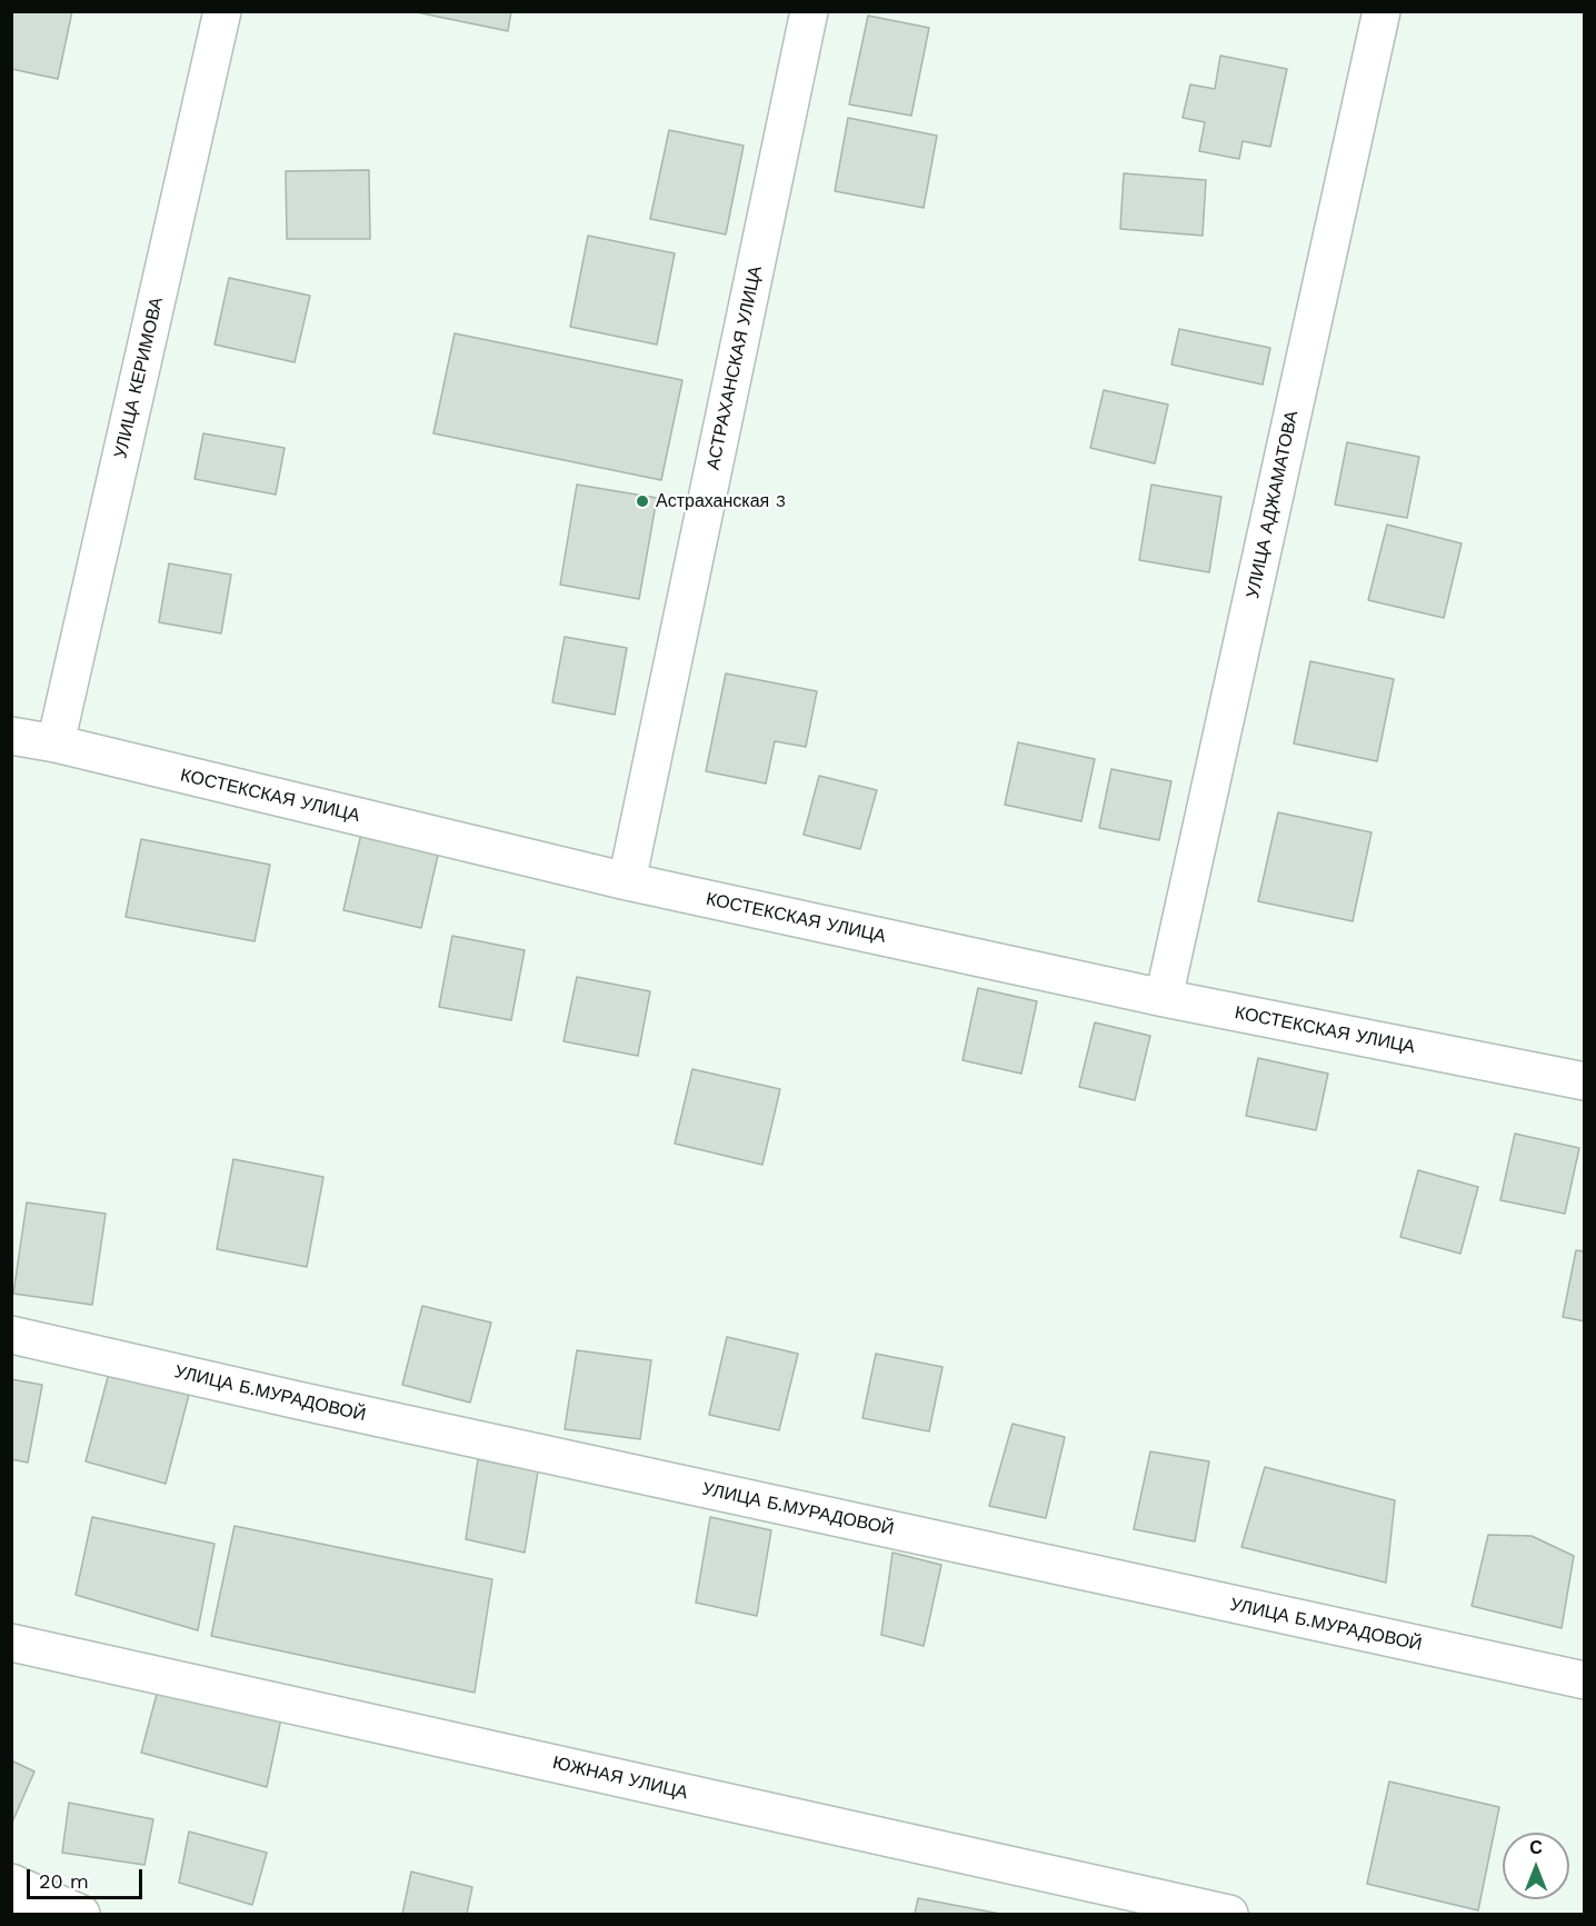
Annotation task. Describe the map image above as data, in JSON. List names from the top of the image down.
{
  "streets": {
    "main road": [
      "АСТРАХАНСКАЯ УЛИЦА",
      "УЛИЦА КЕРИМОВА",
      "УЛИЦА АДЖАМАТОВА",
      "КОСТЕКСКАЯ УЛИЦА",
      "УЛИЦА Б.МУРАДОВОЙ",
      "ЮЖНАЯ УЛИЦА"
    ]
  },
  "crossings": [
    ["АСТРАХАНСКАЯ УЛИЦА", "КОСТЕКСКАЯ УЛИЦА"],
    ["УЛИЦА КЕРИМОВА", "КОСТЕКСКАЯ УЛИЦА"],
    ["УЛИЦА АДЖАМАТОВА", "КОСТЕКСКАЯ УЛИЦА"]
  ],
  "places": ["Астраханская 3"],
  "scale_bar": "20 m",
  "north": "top"
}
